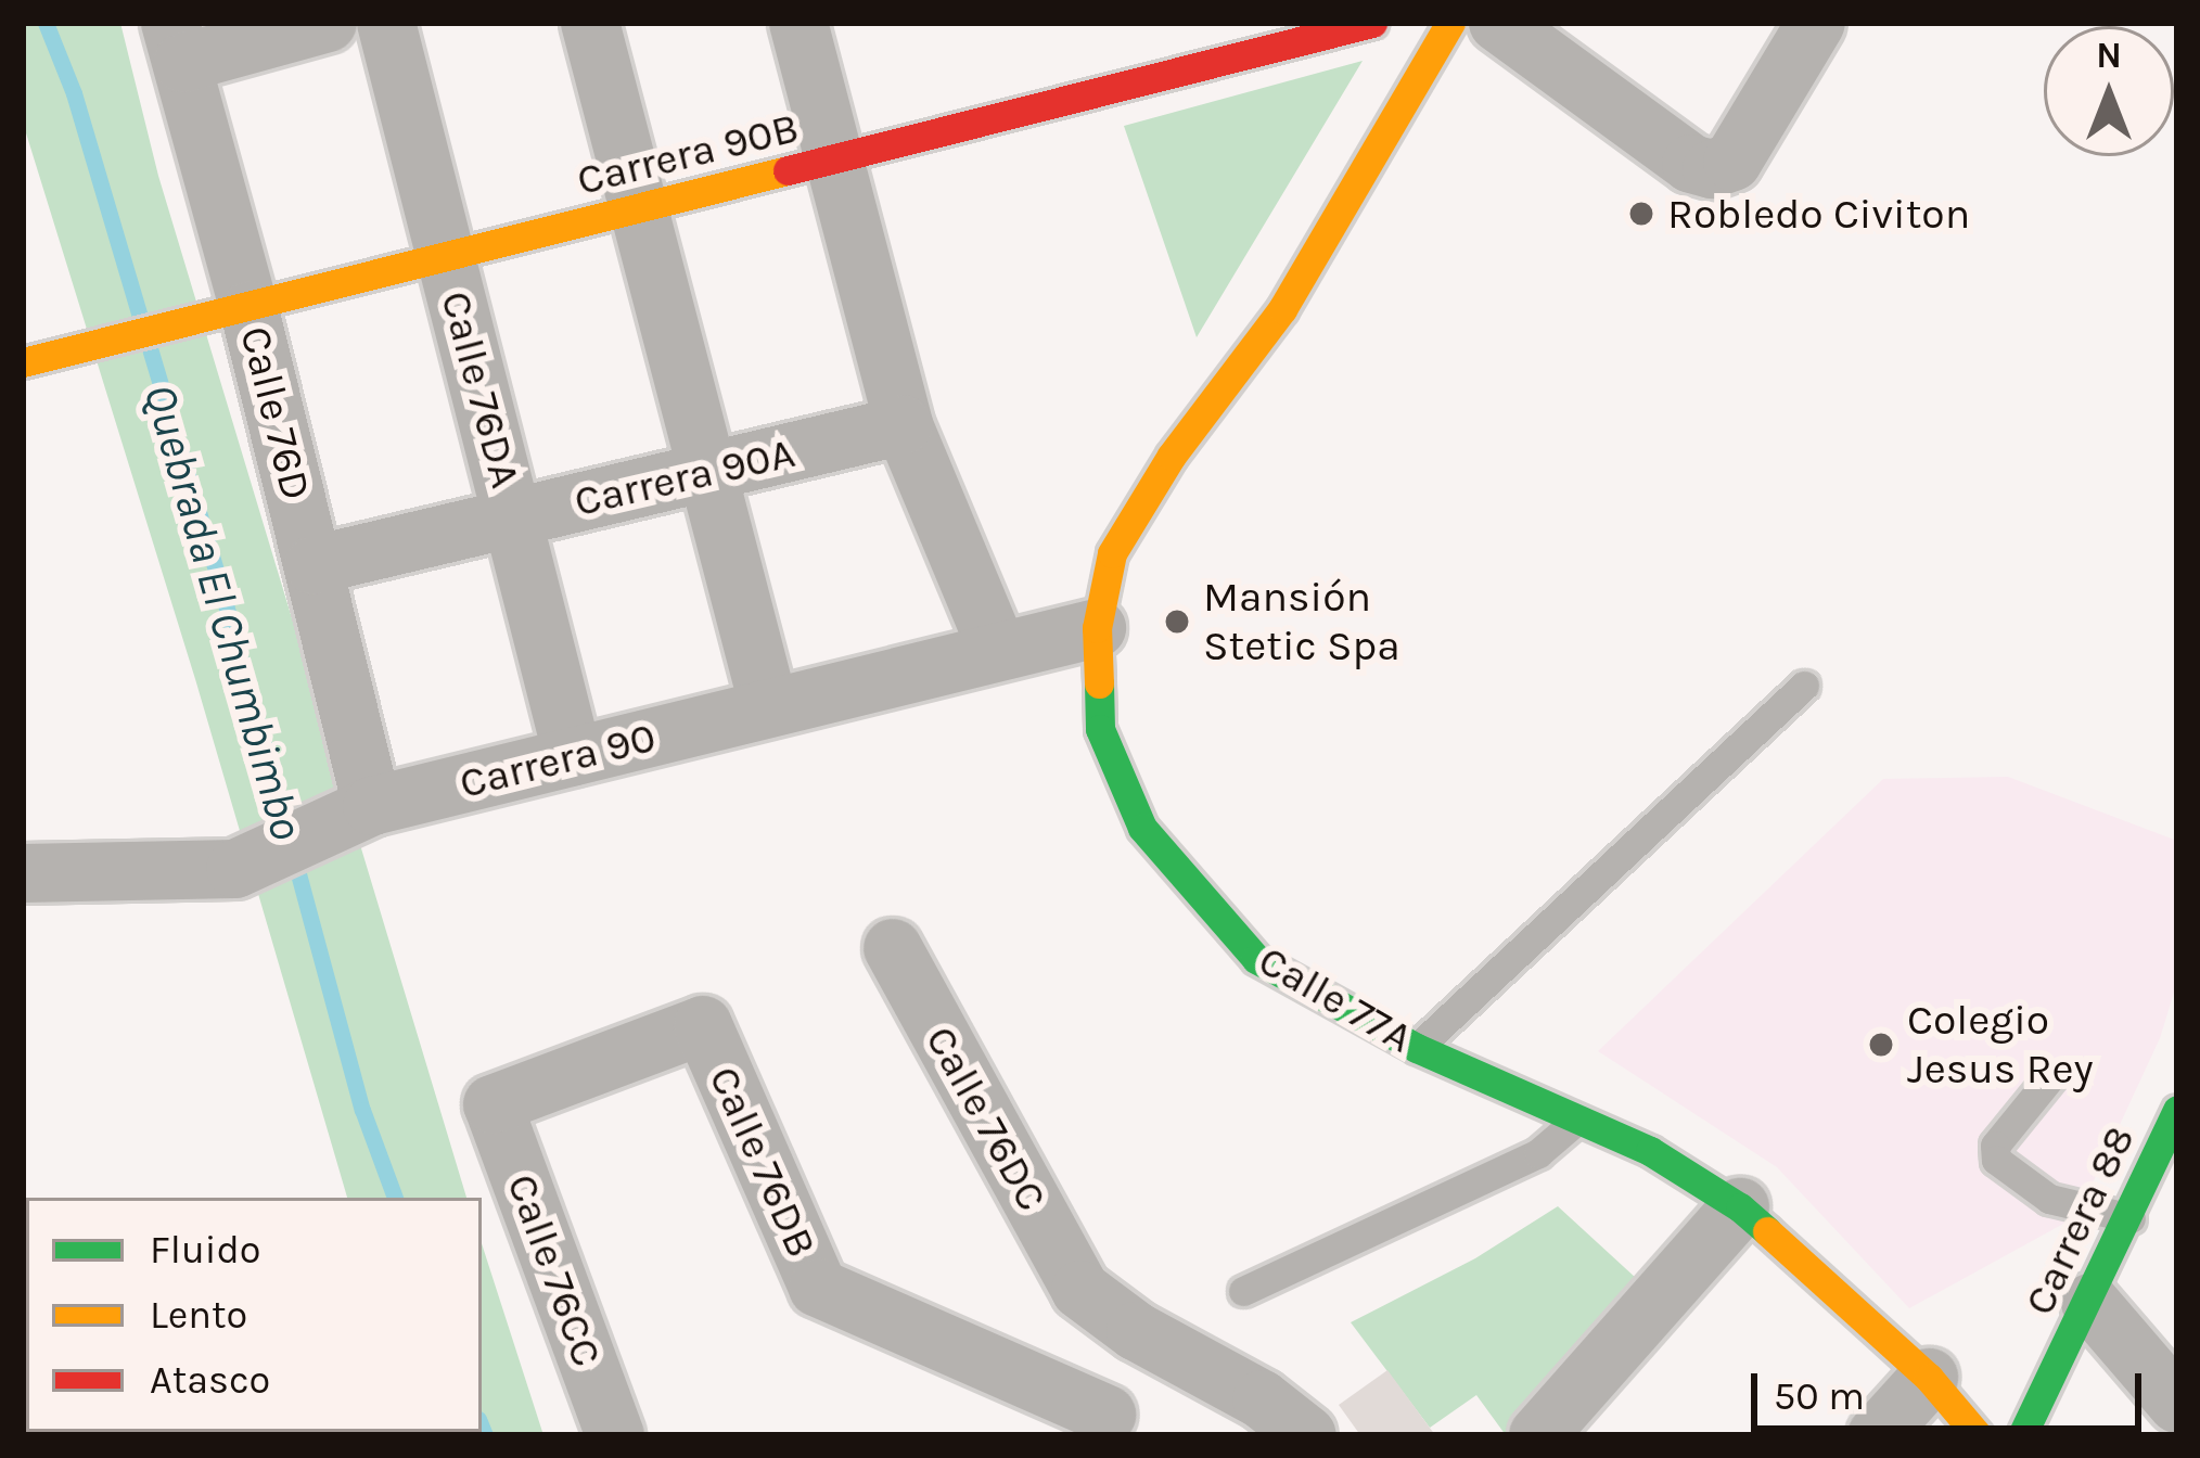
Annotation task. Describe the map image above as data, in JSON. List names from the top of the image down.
{
  "streets": {
    "street": [
      "Carrera 90B",
      "Calle 76DA",
      "Calle 76D",
      "Carrera 90A",
      "Carrera 90",
      "Calle 77A",
      "Calle 76DC",
      "Calle 76DB",
      "Carrera 88",
      "Calle 76CC"
    ]
  },
  "crossings": [
    ["Carrera 90B", "Calle 76DA"],
    ["Carrera 90B", "Calle 76D"],
    ["Calle 76DA", "Carrera 90A"],
    ["Calle 76DA", "Carrera 90"],
    ["Calle 76D", "Carrera 90A"],
    ["Calle 76D", "Carrera 90"],
    ["Carrera 90", "Calle 77A"],
    ["Calle 76DB", "Calle 76CC"]
  ],
  "water": ["Quebrada El Chumbimbo"],
  "places": ["Robledo Civiton", "Mansión Stetic Spa", "Colegio Jesus Rey"],
  "legend": ["Fluido", "Lento", "Atasco"],
  "scale_bar": "50 m",
  "north": "top"
}
